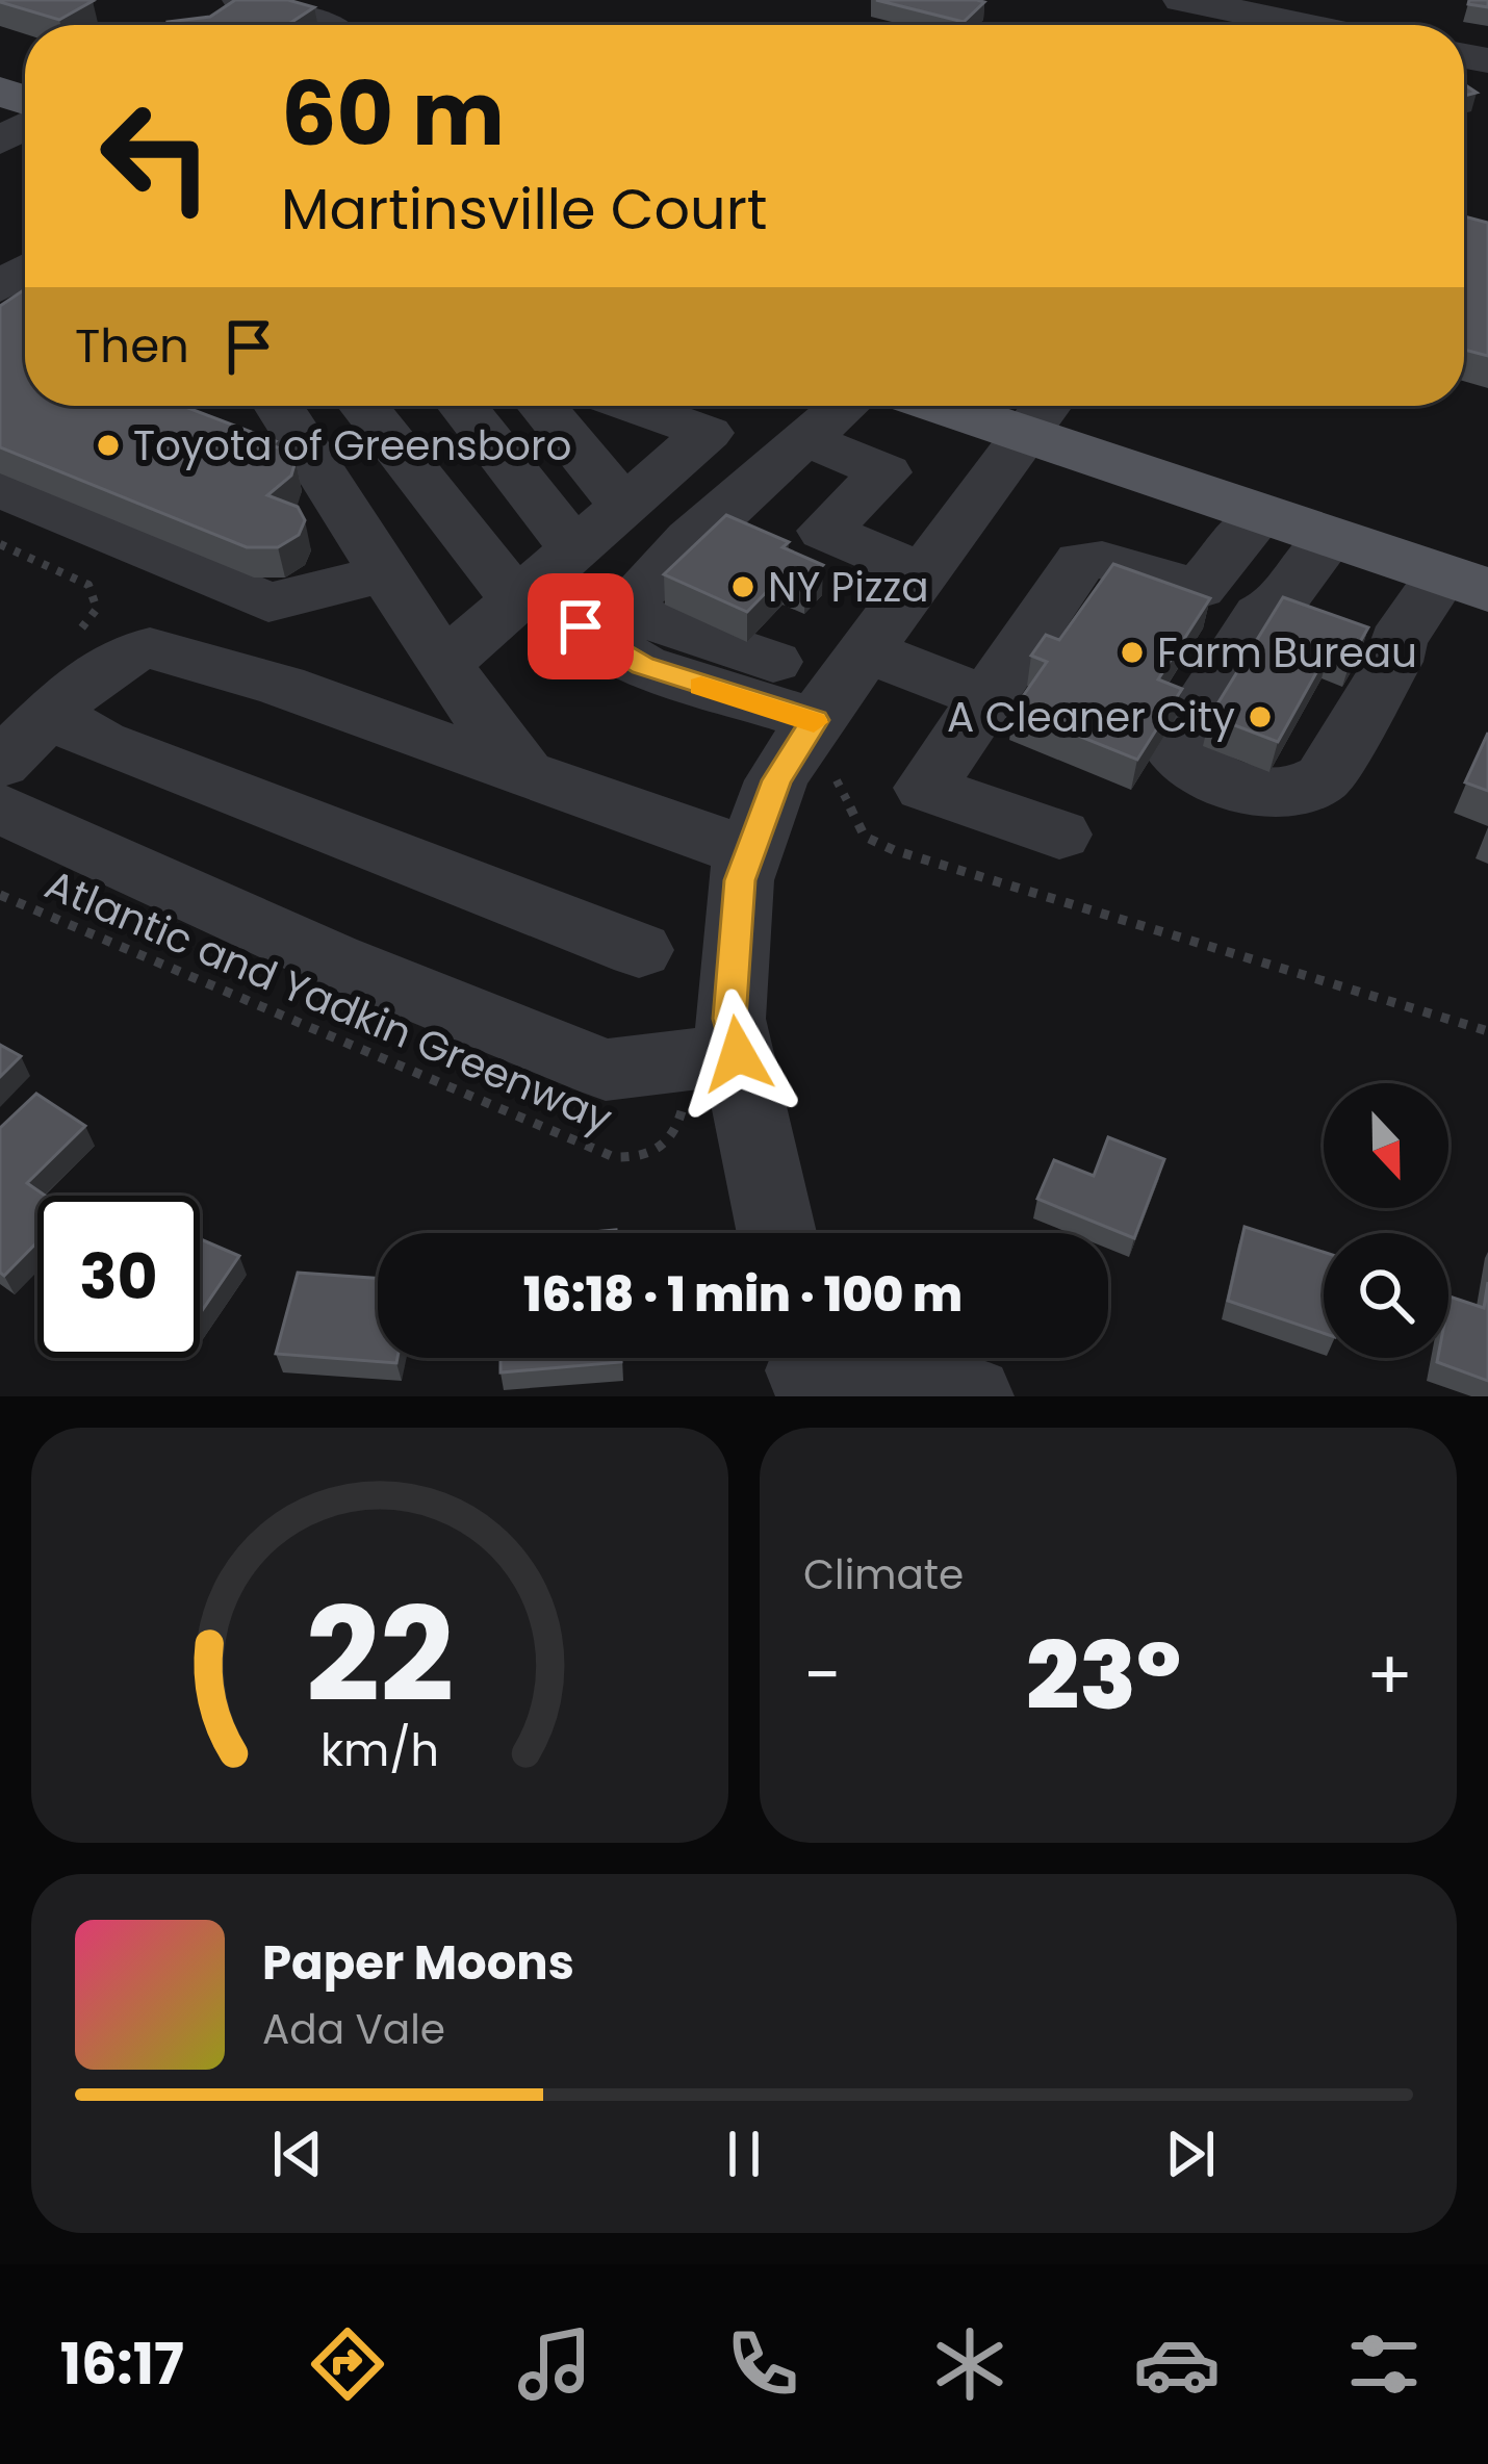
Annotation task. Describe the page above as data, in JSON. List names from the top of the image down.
{
  "streets": {
    "path": ["Atlantic and Yadkin Greenway"]
  },
  "places": [
    "Toyota of Greensboro",
    "NY Pizza",
    "Farm Bureau",
    "A Cleaner City"
  ],
  "north": "bottom",
  "page": {
    "turn": ["60 m", "Martinsville Court"],
    "then": "Then",
    "limit": "30",
    "trip": "16:18 · 1 min · 100 m",
    "tile": "Climate",
    "heat": ["−", "23°", "+"],
    "song": ["Paper Moons", "Ada Vale"],
    "tabs": "16:17",
    "gauge": ["22", "km/h"]
  }
}
